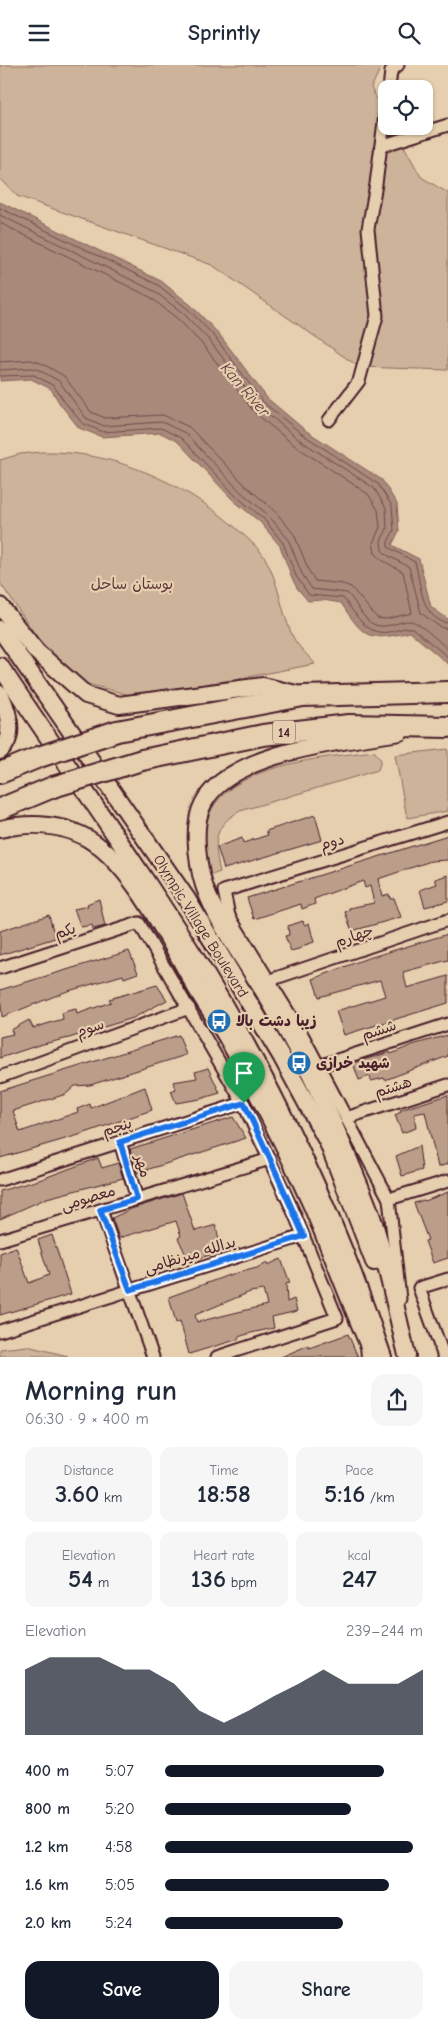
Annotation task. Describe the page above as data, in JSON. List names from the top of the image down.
{
  "streets": {
    "highway": ["14"],
    "main road": ["Olympic Village Boulevard"],
    "street": [
      "دوم",
      "یکم",
      "چهارم",
      "سوم",
      "ششم",
      "هشتم",
      "پنجم",
      "مهر",
      "معصومی",
      "یدالله میرنظامی"
    ]
  },
  "crossings": [
    ["دوم", "چهارم"],
    ["یکم", "سوم"],
    ["پنجم", "مهر"],
    ["مهر", "معصومی"]
  ],
  "water": ["Kan River"],
  "parks": ["بوستان ساحل"],
  "places": {
    "bus stop": ["زیبا دشت بالا", "شهید خرازی"]
  },
  "page": {
    "header": "Sprintly",
    "heading": ["Morning run", "06:30 · 9 × 400 m"],
    "stats": [
      ["Distance", "3.60 km"],
      ["Time", "18:58"],
      ["Pace", "5:16 /km"],
      ["Elevation", "54 m"],
      ["Heart rate", "136 bpm"],
      ["kcal", "247"]
    ],
    "chart": ["Elevation", "239–244 m"],
    "list": [
      {
        "name": "400 m",
        "note": "5:07"
      },
      {
        "name": "800 m",
        "note": "5:20"
      },
      {
        "name": "1.2 km",
        "note": "4:58"
      },
      {
        "name": "1.6 km",
        "note": "5:05"
      },
      {
        "name": "2.0 km",
        "note": "5:24"
      }
    ],
    "buttons": ["Save", "Share"]
  }
}
